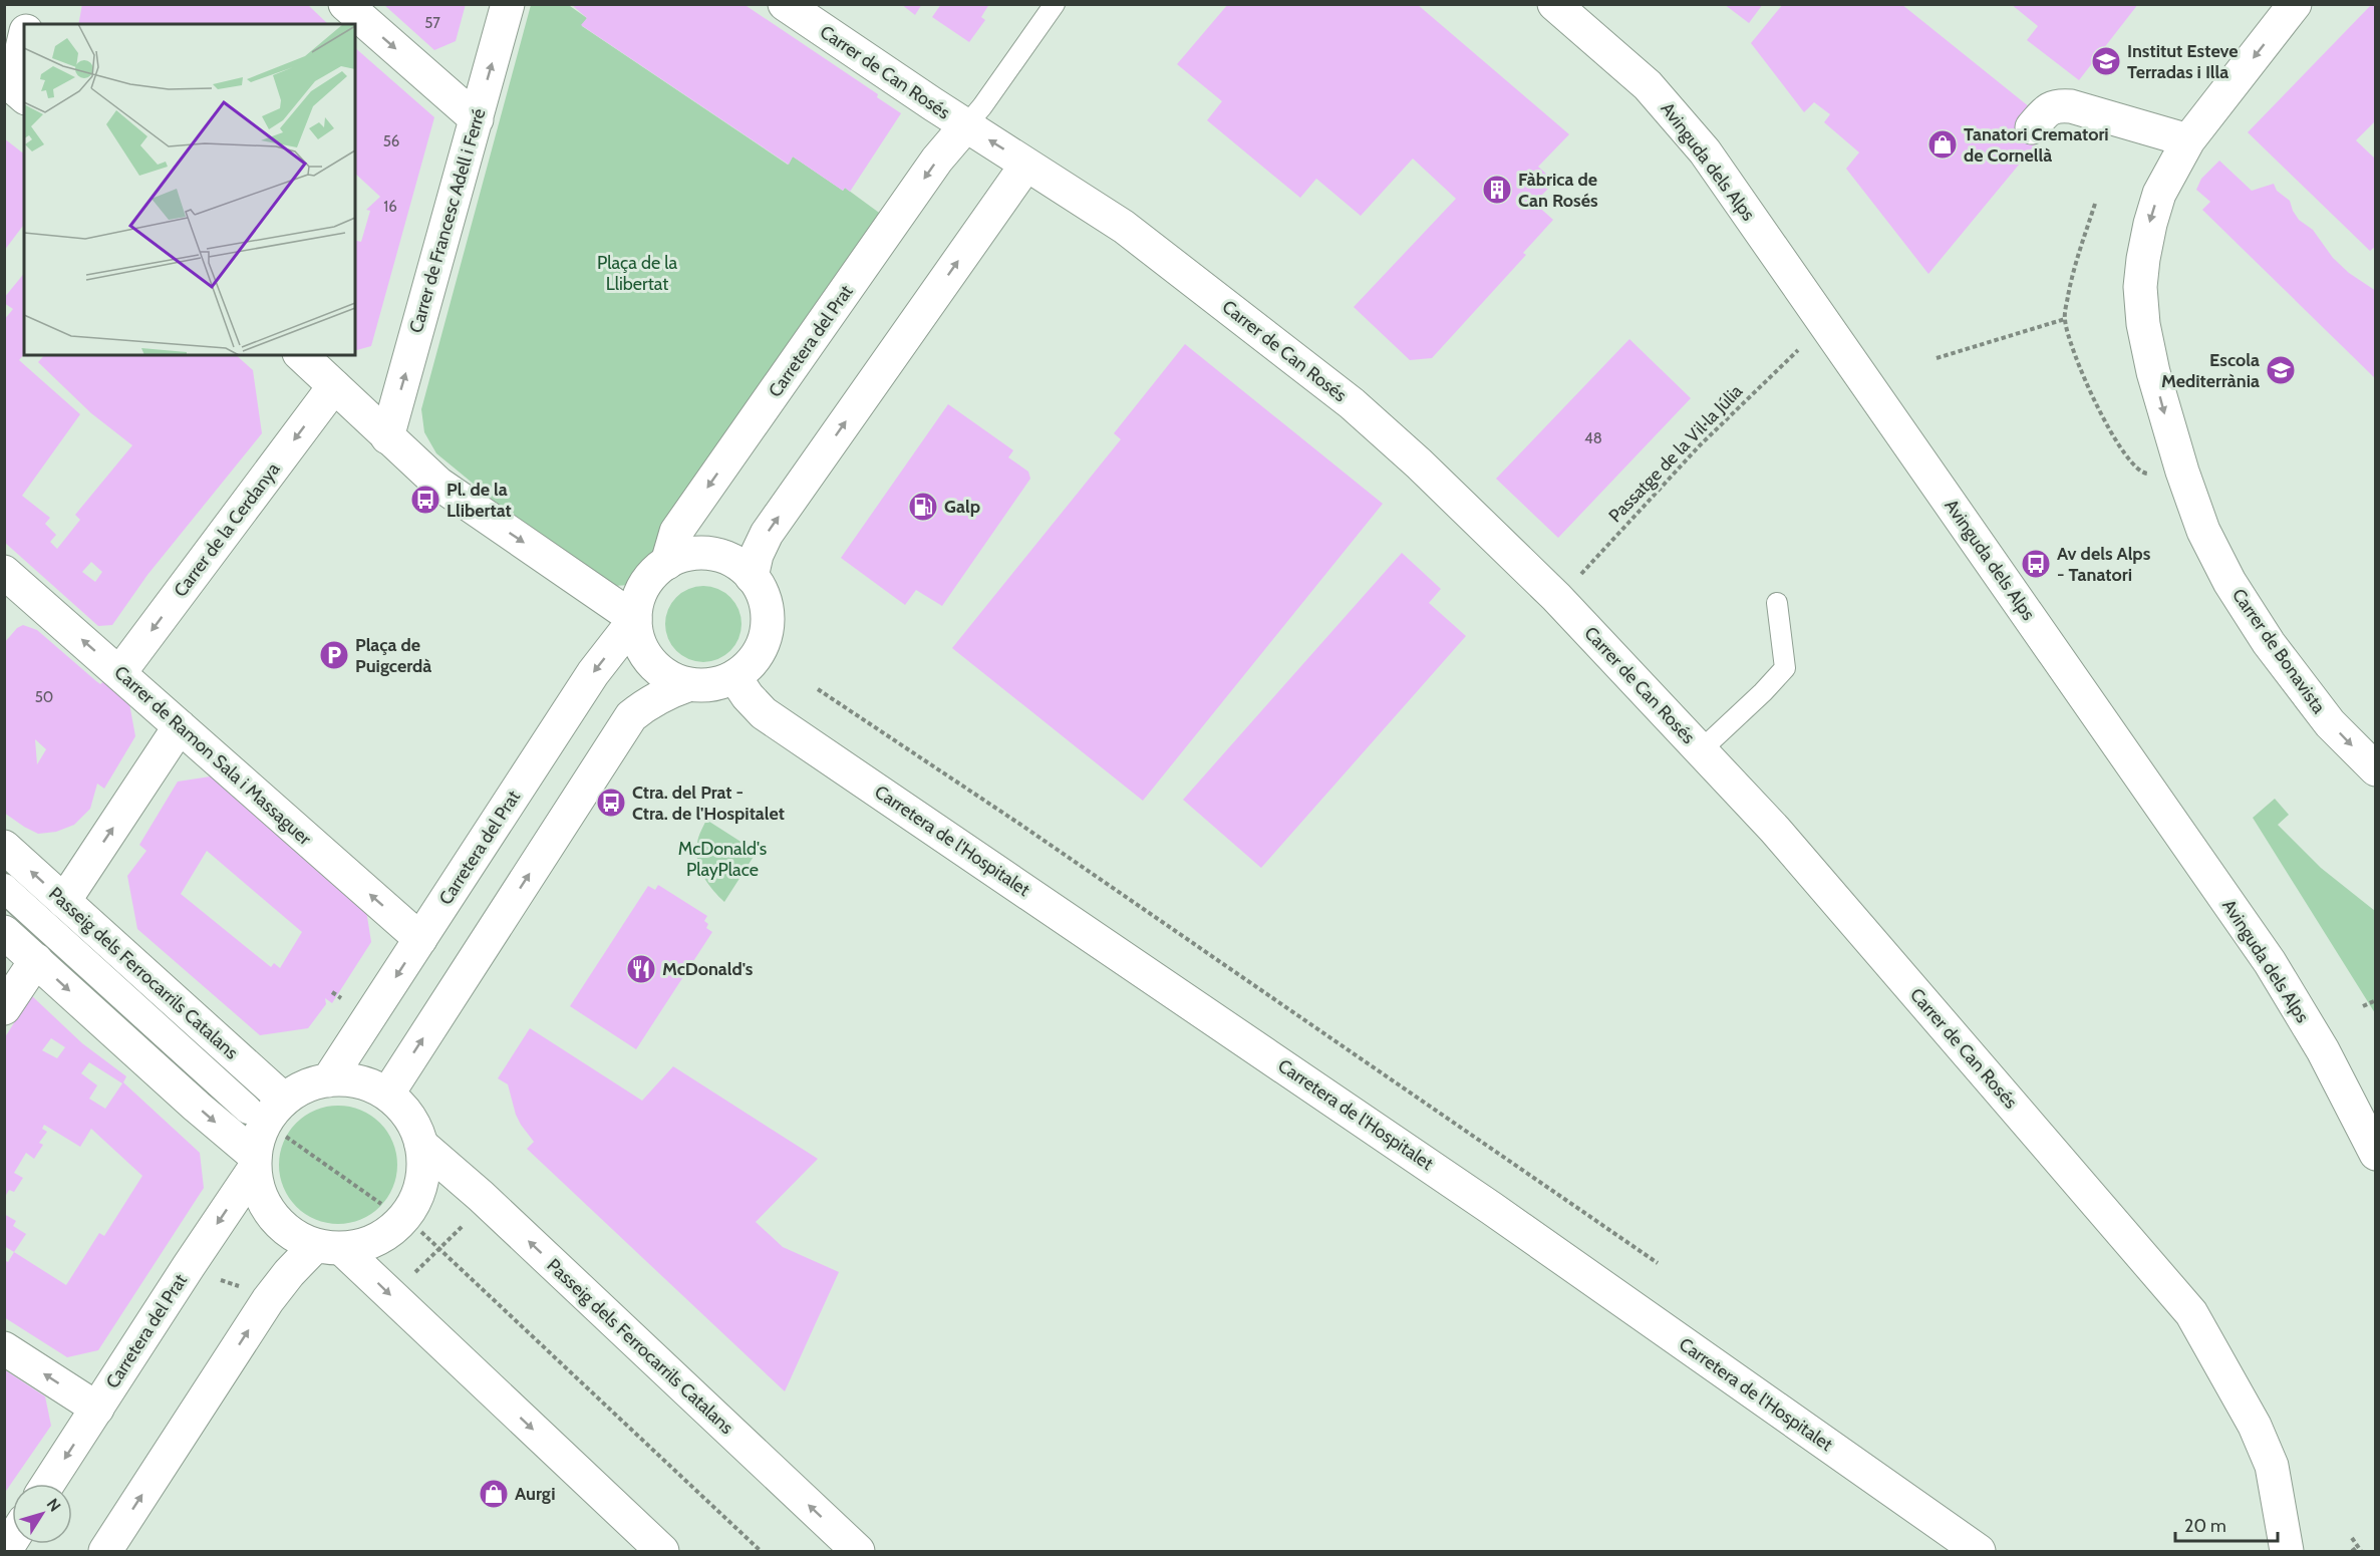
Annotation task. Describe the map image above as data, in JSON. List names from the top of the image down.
{
  "streets": {
    "street": [
      "Carrer de Can Rosés",
      "Avinguda dels Alps",
      "Carrer de Francesc Adell i Ferré",
      "Carretera del Prat",
      "Carrer de la Cerdanya",
      "Carrer de Bonavista",
      "Carrer de Ramon Sala i Massaguer",
      "Carretera de l'Hospitalet",
      "Passeig dels Ferrocarrils Catalans"
    ],
    "path": ["Passatge de la Vil·la Júlia"]
  },
  "crossings": [
    ["Carrer de Can Rosés", "Carretera del Prat"],
    ["Carretera del Prat", "Carrer de Ramon Sala i Massaguer"],
    ["Carretera del Prat", "Carretera de l'Hospitalet"],
    ["Carretera del Prat", "Passeig dels Ferrocarrils Catalans"],
    ["Carrer de la Cerdanya", "Carrer de Ramon Sala i Massaguer"]
  ],
  "one_way": ["Carrer de Francesc Adell i Ferré", "Carrer de la Cerdanya", "Carrer de Bonavista"],
  "parks": ["Plaça de la Llibertat", "McDonald's PlayPlace"],
  "places": {
    "school or university": ["Institut Esteve Terradas i Illa", "Escola Mediterrània"],
    "shop": ["Tanatori Crematori de Cornellà", "Aurgi"],
    "building": ["Fàbrica de Can Rosés"],
    "bus stop": ["Pl. de la Llibertat", "Av dels Alps - Tanatori", "Ctra. del Prat - Ctra. de l'Hospitalet"],
    "fuel station": ["Galp"],
    "parking": ["Plaça de Puigcerdà"],
    "restaurant": ["McDonald's"]
  },
  "house_numbers": [
    "57",
    "56",
    "16",
    "48",
    "50"
  ],
  "scale_bar": "20 m",
  "north": "top right"
}
